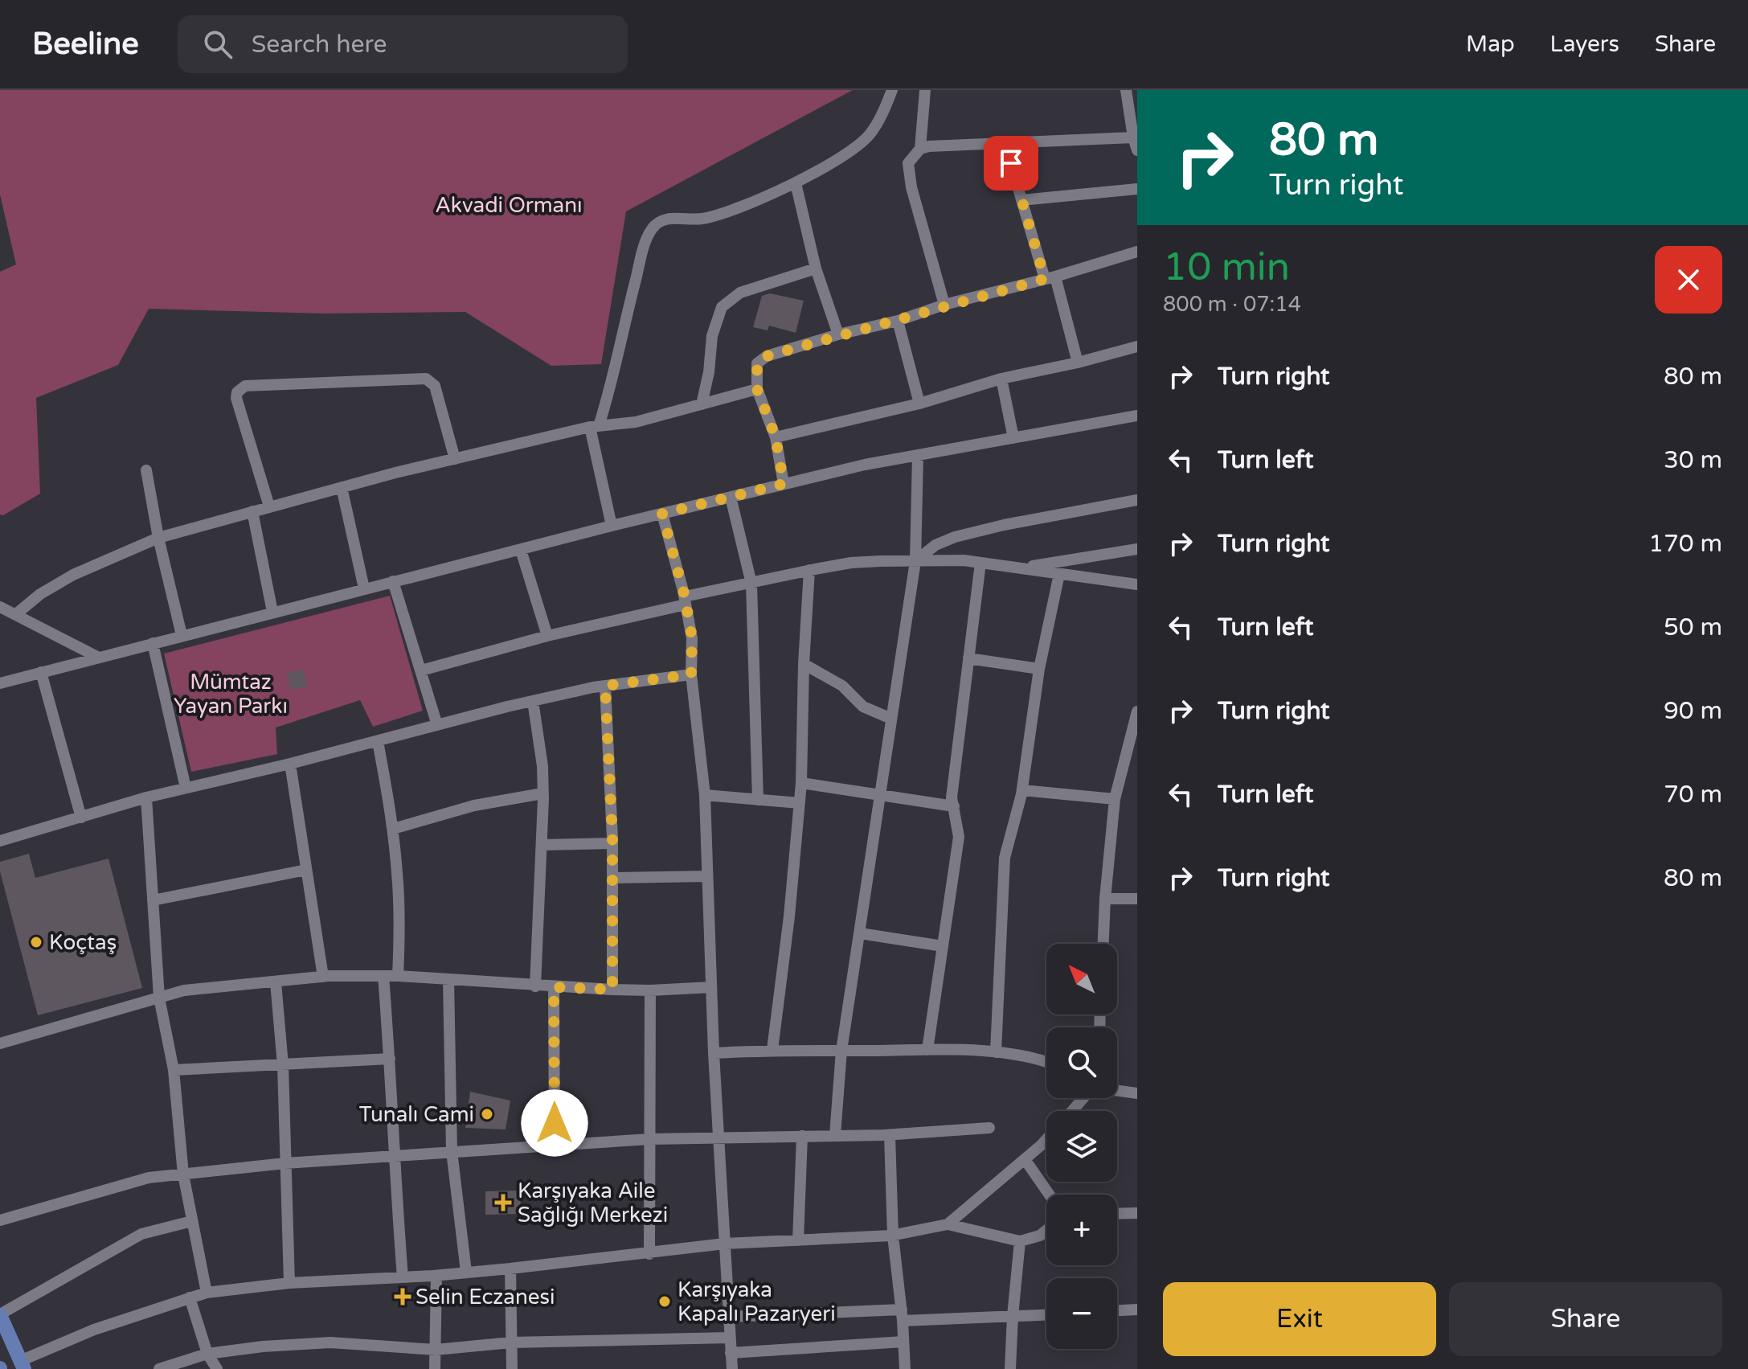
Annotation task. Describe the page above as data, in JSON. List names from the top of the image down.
{
  "parks": ["Akvadi Ormanı", "Mümtaz Yayan Parkı"],
  "places": {
    "other": ["Koçtaş", "Tunalı Cami", "Karşıyaka Kapalı Pazaryeri"],
    "health": ["Karşıyaka Aile Sağlığı Merkezi", "Selin Eczanesi"]
  },
  "north": "top left",
  "page": {
    "header": "Beeline",
    "search": "Search here",
    "nav": ["Map", "Layers", "Share"],
    "turn": ["80 m", "Turn right"],
    "heading": ["10 min", "800 m · 07:14"],
    "list": [
      {
        "name": "Turn right",
        "value": "80 m"
      },
      {
        "name": "Turn left",
        "value": "30 m"
      },
      {
        "name": "Turn right",
        "value": "170 m"
      },
      {
        "name": "Turn left",
        "value": "50 m"
      },
      {
        "name": "Turn right",
        "value": "90 m"
      },
      {
        "name": "Turn left",
        "value": "70 m"
      },
      {
        "name": "Turn right",
        "value": "80 m"
      }
    ],
    "map_buttons": ["+", "−"],
    "buttons": ["Exit", "Share"]
  }
}
